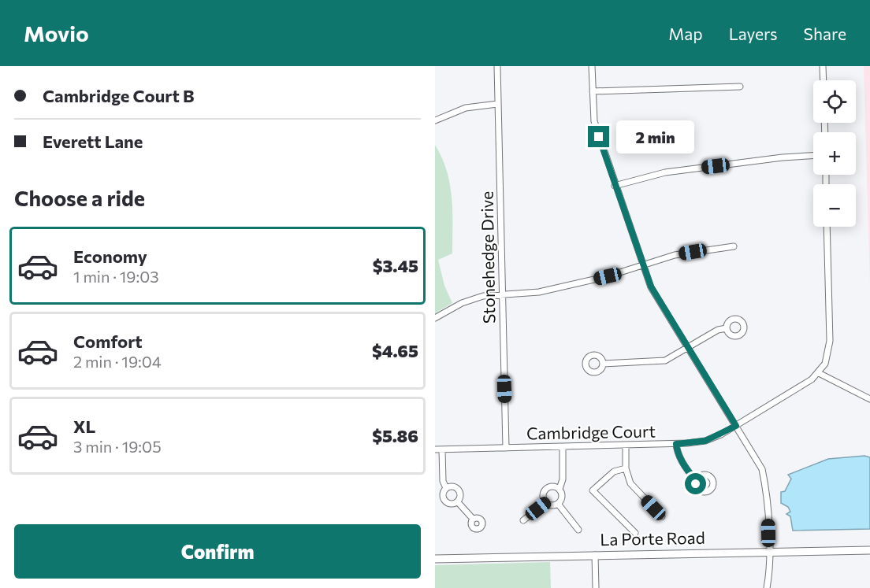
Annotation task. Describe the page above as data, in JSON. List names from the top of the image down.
{
  "streets": {
    "street": ["Stonehedge Drive", "Cambridge Court", "La Porte Road"]
  },
  "crossings": [
    ["Stonehedge Drive", "Cambridge Court"]
  ],
  "page": {
    "header": "Movio",
    "nav": ["Map", "Layers", "Share"],
    "banner": ["Cambridge Court B", "Everett Lane"],
    "map_buttons": ["+", "−"],
    "bubble": "2 min",
    "heading": "Choose a ride",
    "list": [
      {
        "name": "Economy",
        "note": "1 min · 19:03",
        "value": "$3.45"
      },
      {
        "name": "Comfort",
        "note": "2 min · 19:04",
        "value": "$4.65"
      },
      {
        "name": "XL",
        "note": "3 min · 19:05",
        "value": "$5.86"
      }
    ],
    "buttons": "Confirm"
  }
}
